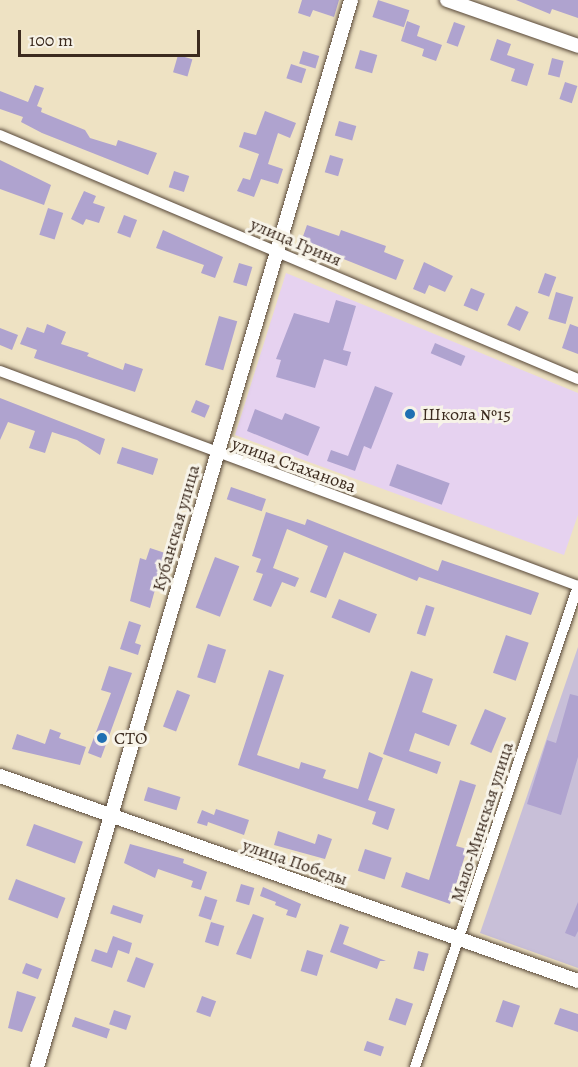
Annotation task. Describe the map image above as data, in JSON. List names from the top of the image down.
{
  "streets": {
    "street": [
      "улица Гриня",
      "улица Стаханова",
      "Кубанская улица",
      "Мало-Минская улица",
      "улица Победы"
    ]
  },
  "crossings": [
    ["улица Гриня", "Кубанская улица"],
    ["улица Стаханова", "Кубанская улица"],
    ["улица Стаханова", "Мало-Минская улица"],
    ["Кубанская улица", "улица Победы"],
    ["Мало-Минская улица", "улица Победы"]
  ],
  "places": ["Школа №15", "СТО"],
  "scale_bar": "100 m"
}
